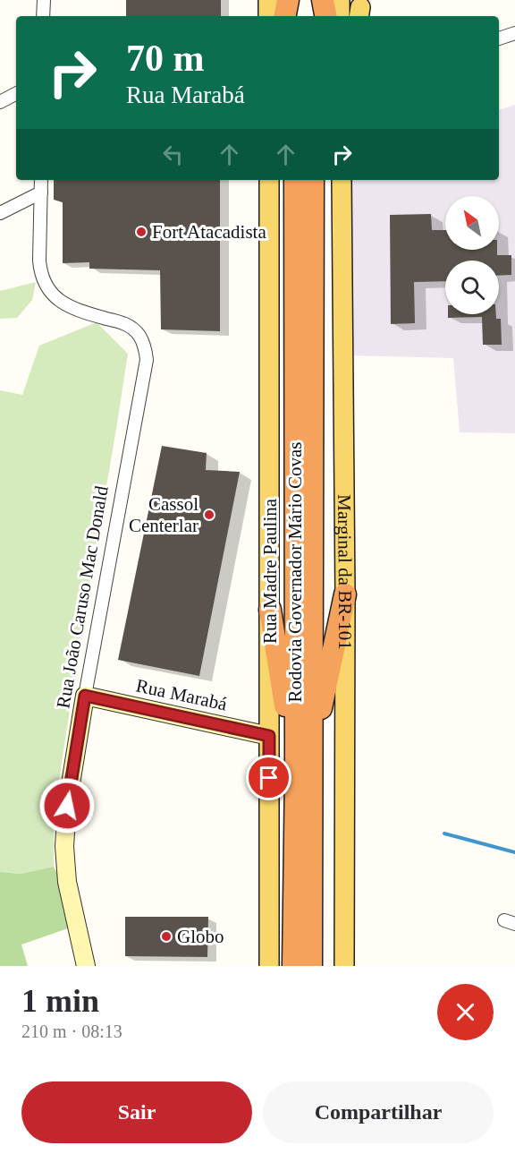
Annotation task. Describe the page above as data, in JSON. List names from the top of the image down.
{
  "streets": {
    "highway": ["Rodovia Governador Mário Covas"],
    "main road": [
      "Rua Madre Paulina",
      "Marginal da BR-101",
      "Rua João Caruso Mac Donald",
      "Rua Marabá"
    ]
  },
  "crossings": [
    ["Rua Madre Paulina", "Rua Marabá"],
    ["Rua João Caruso Mac Donald", "Rua Marabá"]
  ],
  "places": ["Fort Atacadista", "Cassol Centerlar", "Globo"],
  "north": "top left",
  "page": {
    "turn": ["70 m", "Rua Marabá"],
    "heading": ["1 min", "210 m · 08:13"],
    "buttons": ["Sair", "Compartilhar"]
  }
}
